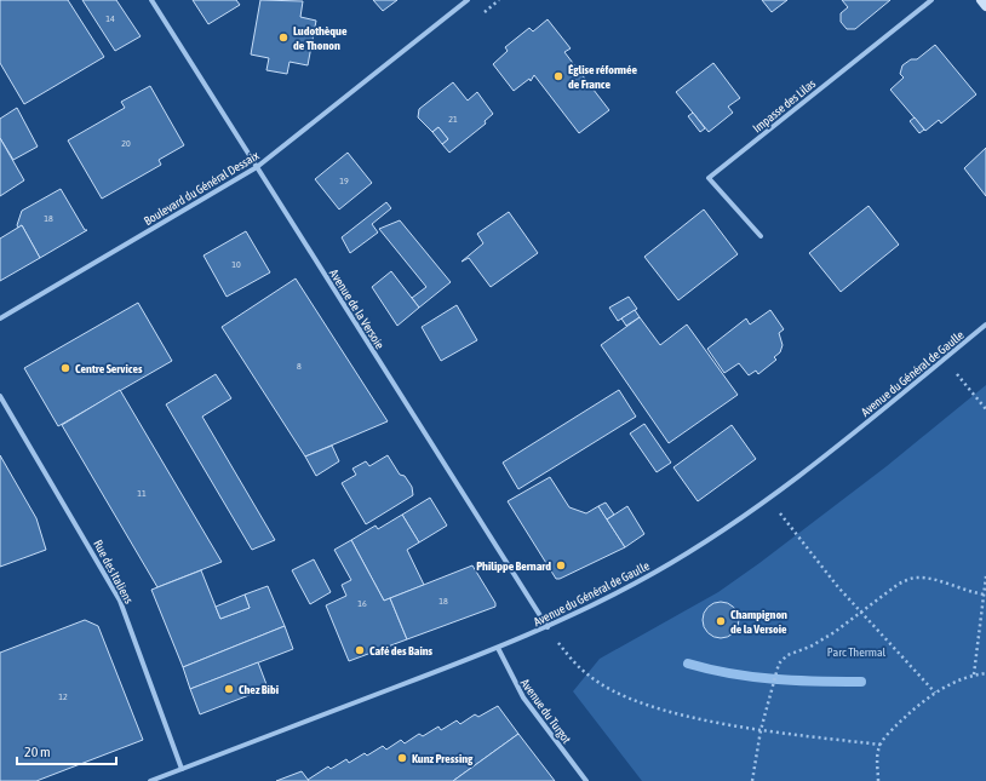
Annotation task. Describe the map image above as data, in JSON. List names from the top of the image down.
{
  "streets": {
    "street": [
      "Impasse des Lilas",
      "Boulevard du Général Dessaix",
      "Avenue de la Versoie",
      "Avenue du Général de Gaulle",
      "Rue des Italiens",
      "Avenue du Turgot"
    ]
  },
  "crossings": [
    ["Boulevard du Général Dessaix", "Avenue de la Versoie"],
    ["Avenue de la Versoie", "Avenue du Général de Gaulle"],
    ["Avenue du Général de Gaulle", "Rue des Italiens"],
    ["Avenue du Général de Gaulle", "Avenue du Turgot"]
  ],
  "parks": ["Parc Thermal"],
  "places": [
    "Ludothèque de Thonon",
    "Église réformée de France",
    "Centre Services",
    "Philippe Bernard",
    "Champignon de la Versoie",
    "Café des Bains",
    "Chez Bibi",
    "Kunz Pressing"
  ],
  "house_numbers": [
    "14",
    "21",
    "20",
    "19",
    "18",
    "10",
    "8",
    "11",
    "18",
    "16",
    "12"
  ],
  "scale_bar": "20 m"
}
